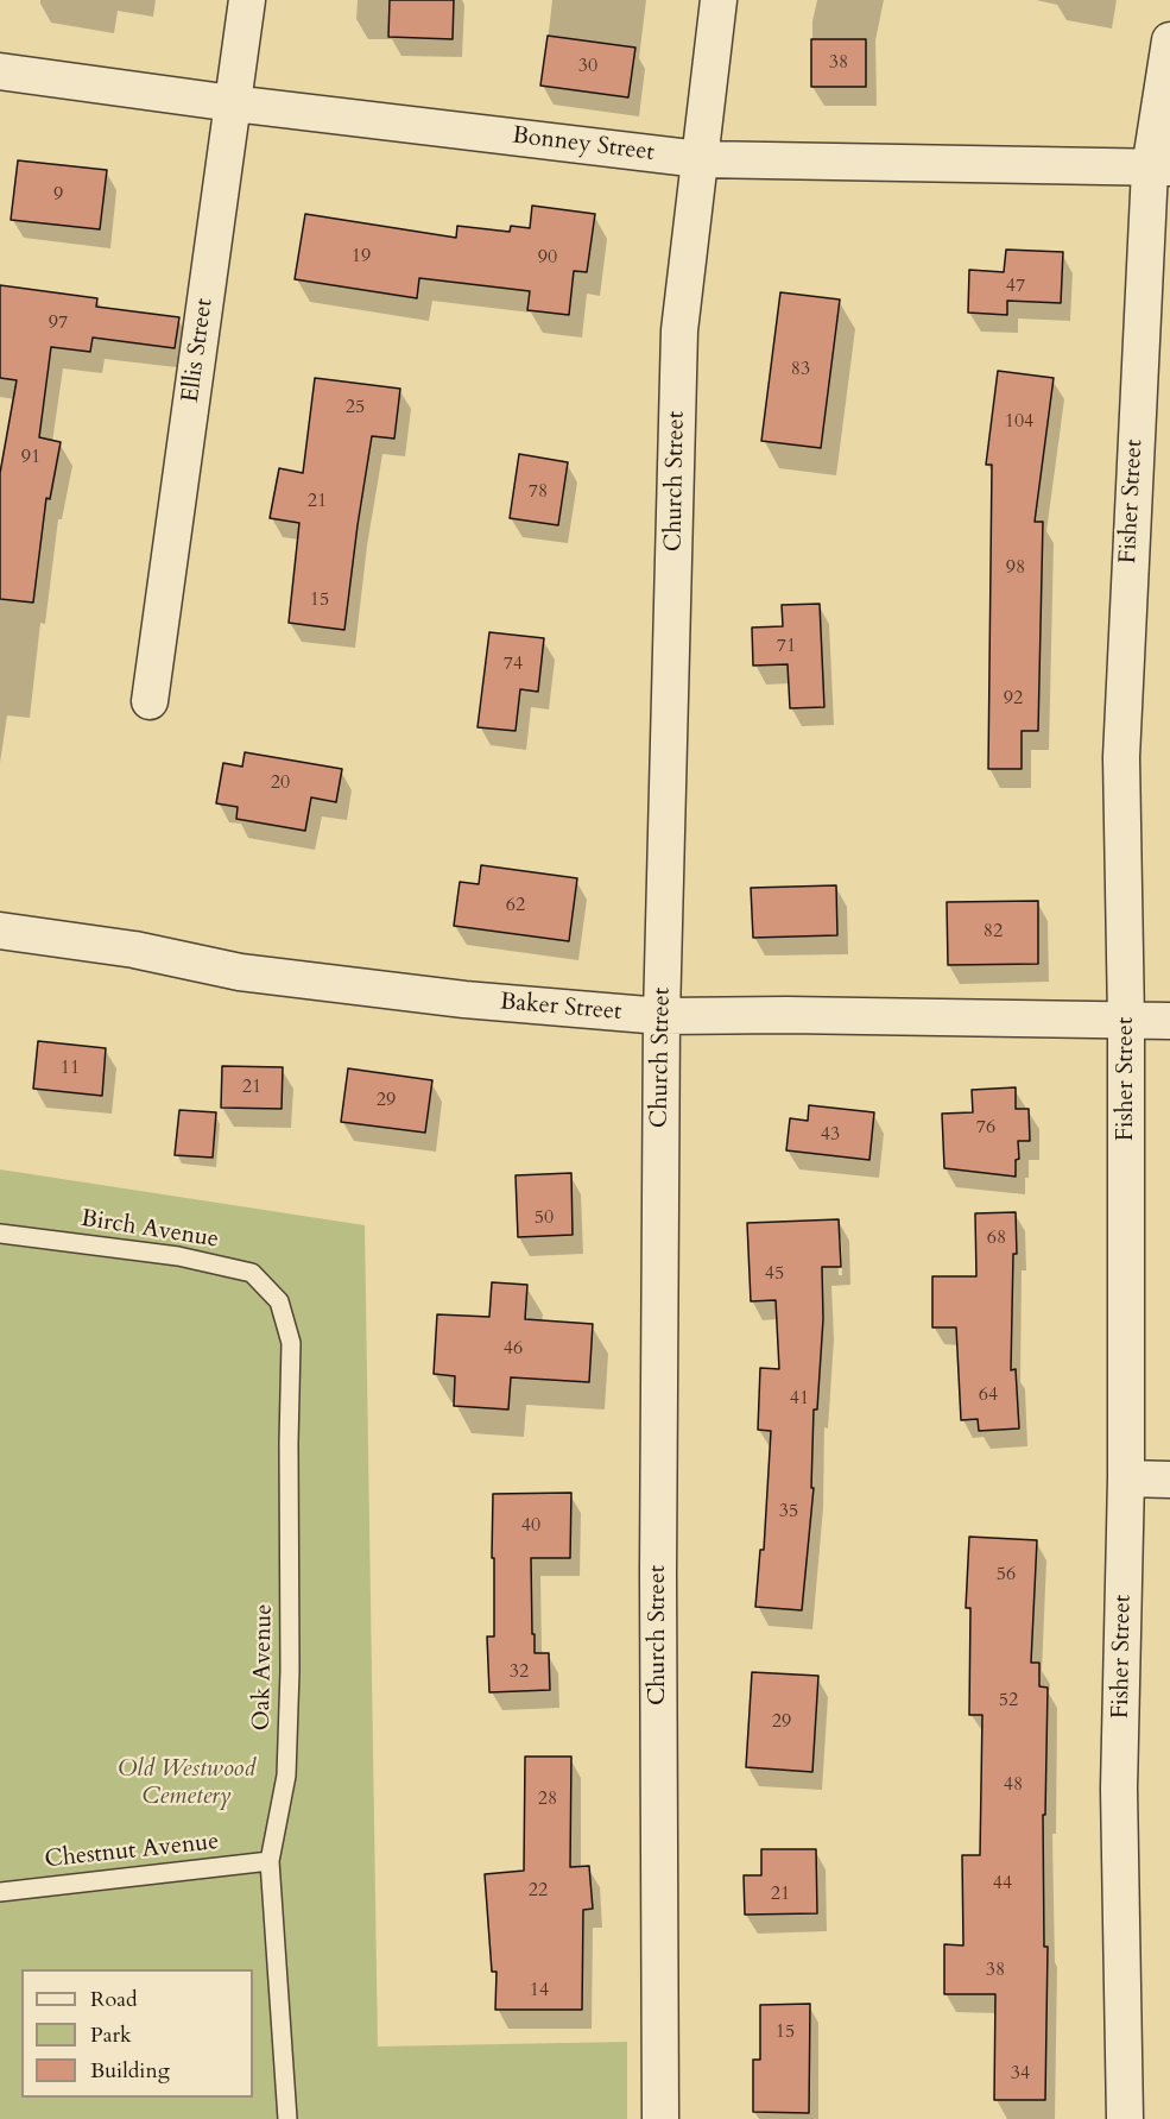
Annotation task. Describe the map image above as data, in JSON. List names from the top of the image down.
{
  "streets": {
    "street": [
      "Bonney Street",
      "Ellis Street",
      "Church Street",
      "Fisher Street",
      "Baker Street"
    ],
    "lane": ["Birch Avenue", "Oak Avenue", "Chestnut Avenue"]
  },
  "crossings": [
    ["Bonney Street", "Ellis Street"],
    ["Bonney Street", "Church Street"],
    ["Bonney Street", "Fisher Street"],
    ["Church Street", "Baker Street"],
    ["Fisher Street", "Baker Street"],
    ["Birch Avenue", "Oak Avenue"],
    ["Oak Avenue", "Chestnut Avenue"]
  ],
  "parks": ["Old Westwood Cemetery"],
  "house_numbers": [
    "38",
    "30",
    "9",
    "19",
    "90",
    "47",
    "97",
    "83",
    "25",
    "104",
    "91",
    "78",
    "21",
    "98",
    "15",
    "71",
    "74",
    "92",
    "20",
    "62",
    "82",
    "11",
    "21",
    "29",
    "76",
    "43",
    "50",
    "68",
    "45",
    "46",
    "64",
    "41",
    "35",
    "40",
    "56",
    "32",
    "52",
    "29",
    "48",
    "28",
    "44",
    "22",
    "21",
    "38",
    "14",
    "15",
    "34"
  ],
  "legend": ["Road", "Park", "Building"]
}
